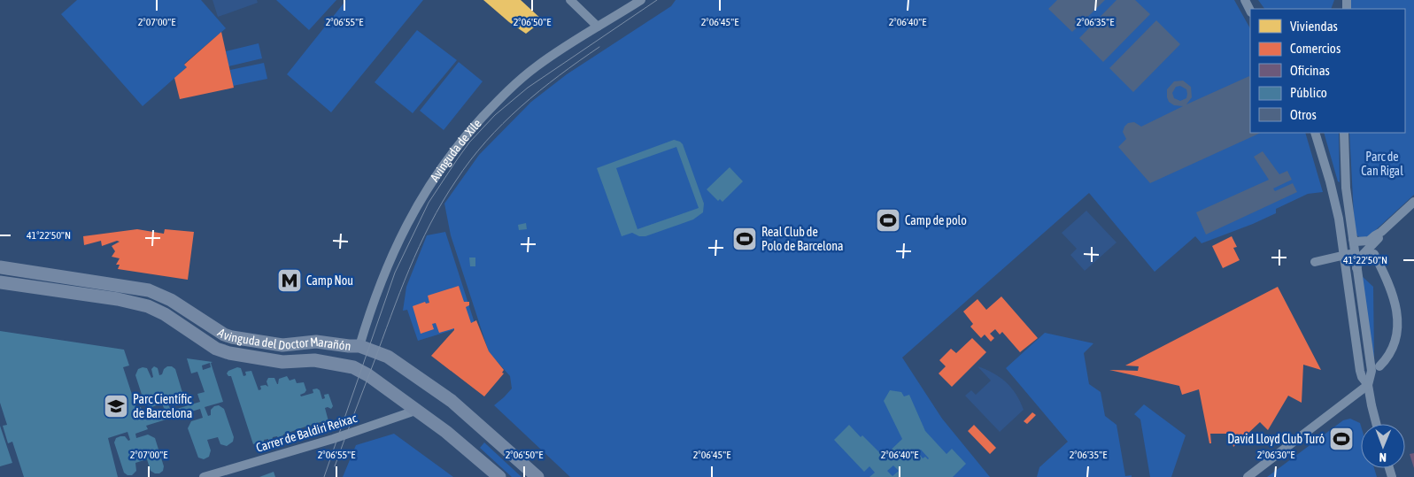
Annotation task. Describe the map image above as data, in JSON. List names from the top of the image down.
{
  "streets": {
    "street": ["Avinguda de Xile", "Avinguda del Doctor Marañón", "Carrer de Baldiri Reixac"]
  },
  "crossings": [
    ["Avinguda de Xile", "Avinguda del Doctor Marañón"],
    ["Avinguda del Doctor Marañón", "Carrer de Baldiri Reixac"]
  ],
  "parks": ["Parc de Can Rigal"],
  "places": {
    "sports": ["Camp de polo", "Real Club de Polo de Barcelona", "David Lloyd Club Turó"],
    "metro station": ["Camp Nou"],
    "school or university": ["Parc Científic de Barcelona"]
  },
  "legend": [
    "Viviendas",
    "Comercios",
    "Oficinas",
    "Público",
    "Otros"
  ],
  "north": "bottom",
  "coordinates": [
    "2°07'00\"E",
    "2°06'55\"E",
    "2°06'50\"E",
    "2°06'45\"E",
    "2°06'40\"E",
    "2°06'35\"E",
    "41°22'50\"N",
    "2°06'30\"E"
  ]
}
